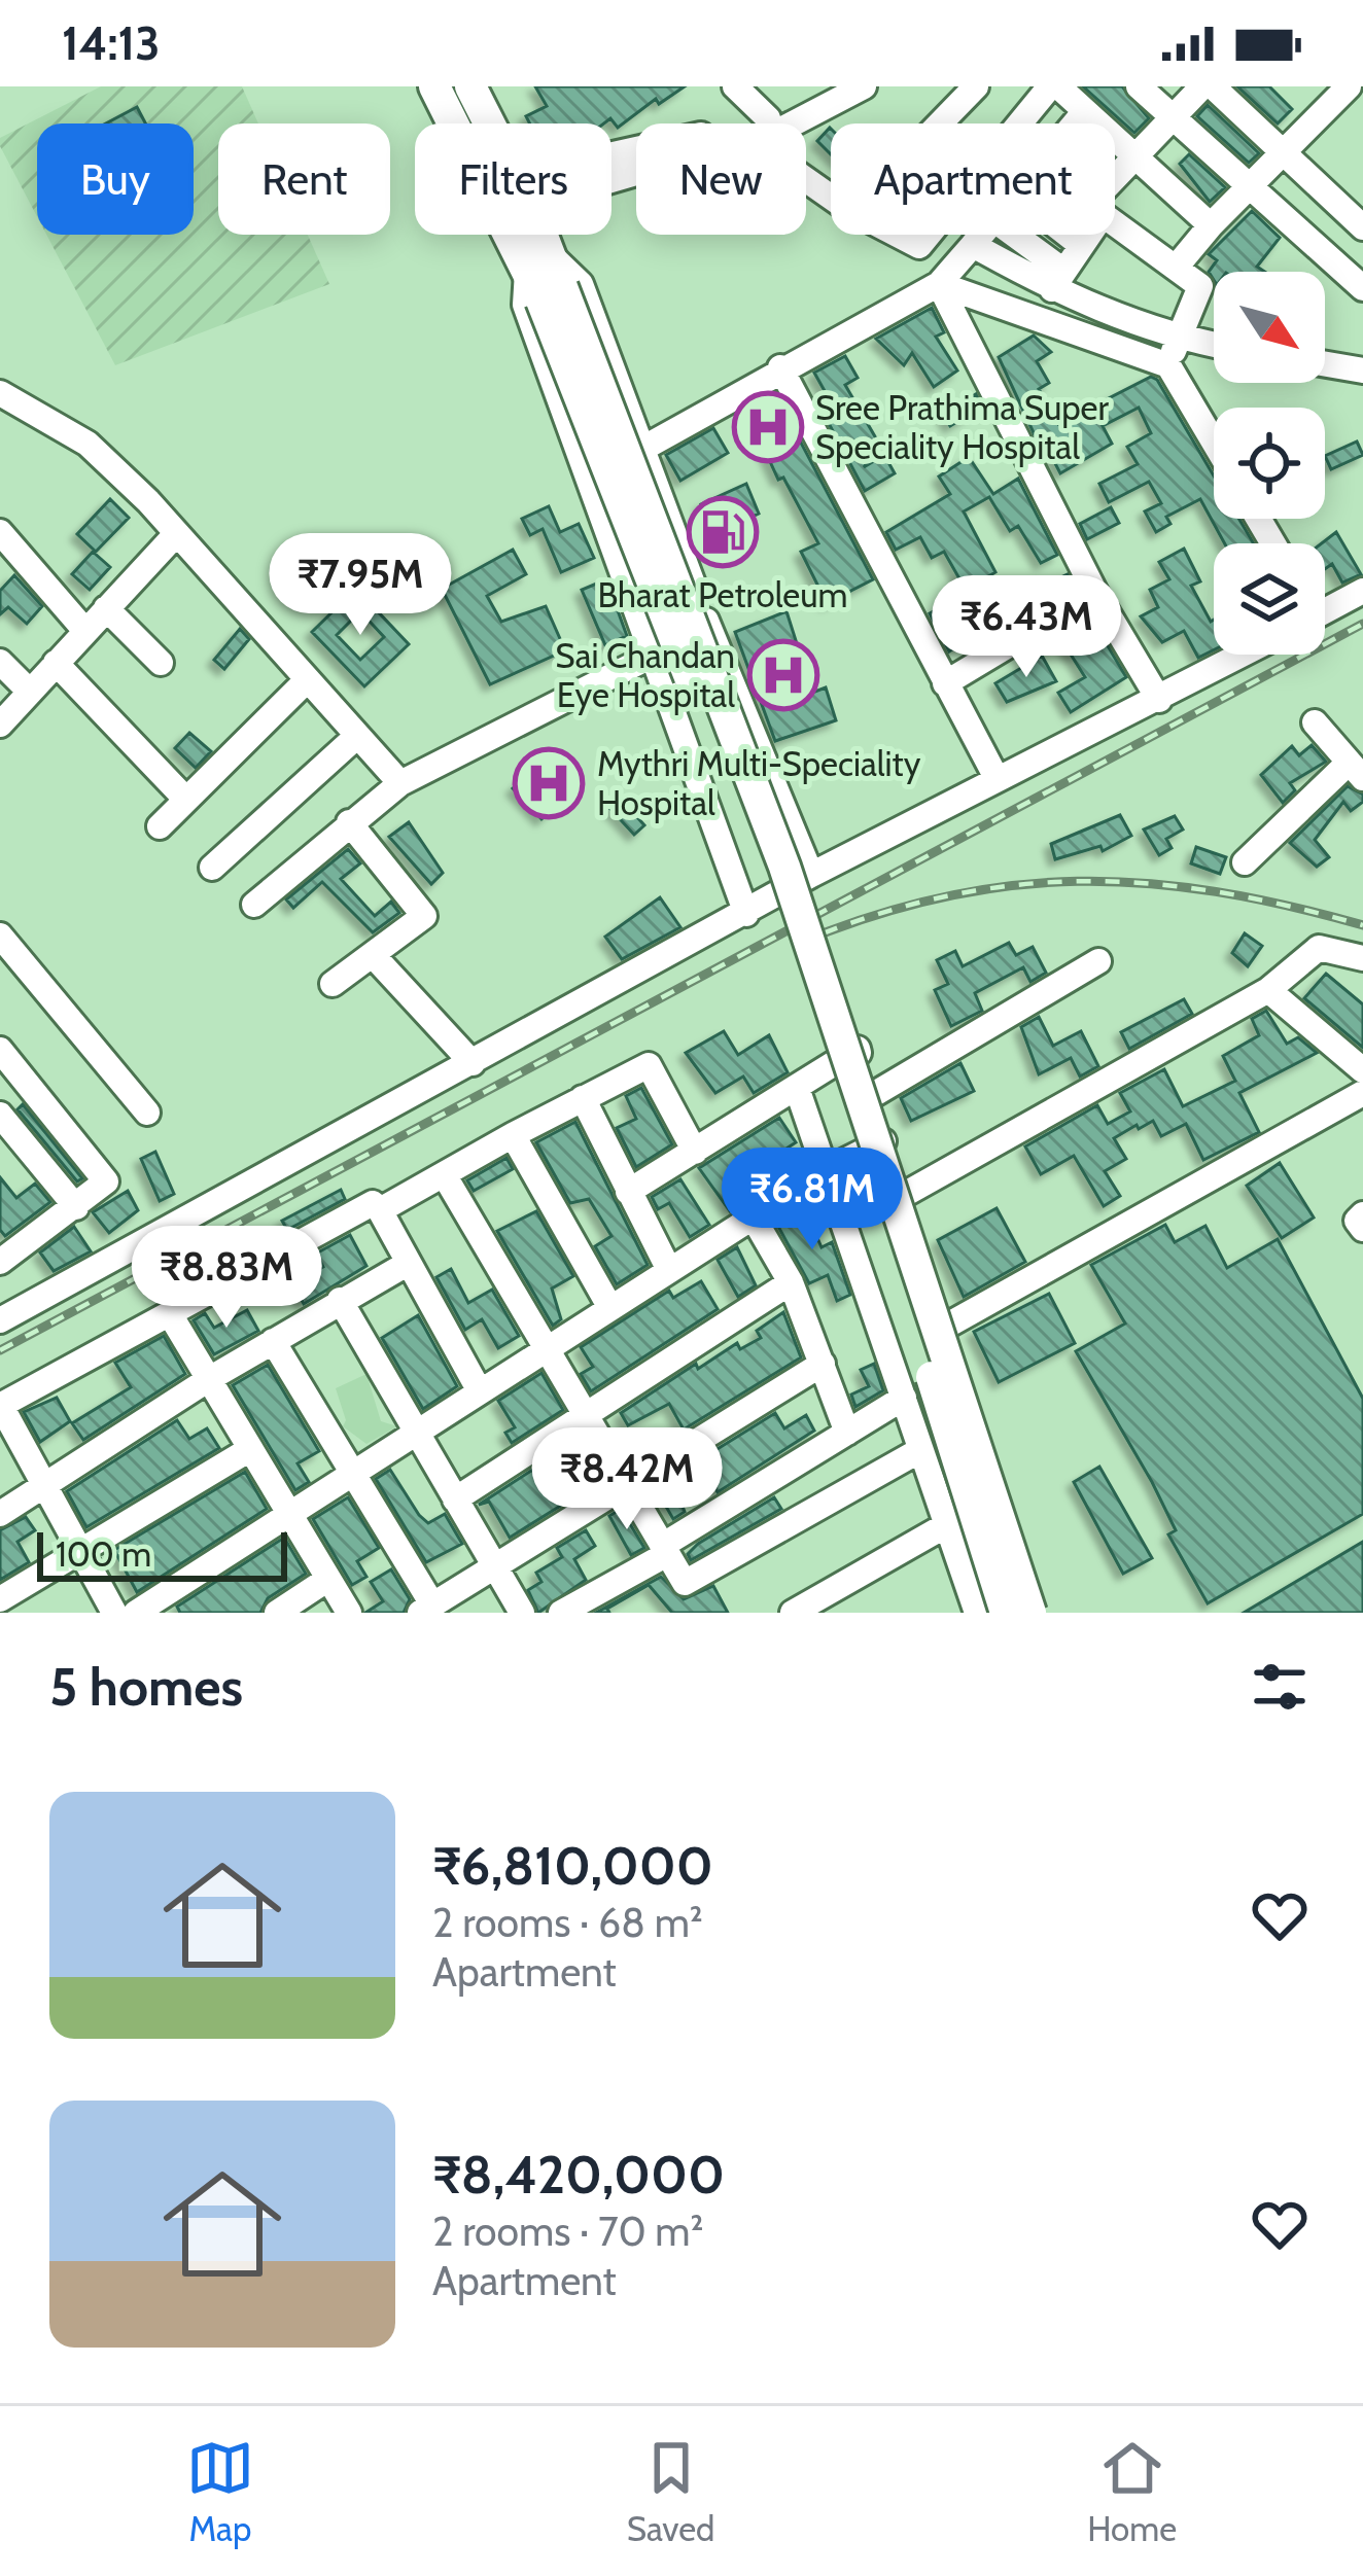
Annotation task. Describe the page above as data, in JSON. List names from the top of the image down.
{
  "places": {
    "hospital": ["Sree Prathima Super Speciality Hospital", "Sai Chandan Eye Hospital", "Mythri Multi-Speciality Hospital"],
    "fuel station": ["Bharat Petroleum"]
  },
  "scale_bar": "100 m",
  "north": "bottom right",
  "page": {
    "status": "14:13",
    "chip": [
      "Buy",
      "Rent",
      "Filters",
      "New",
      "Apartment"
    ],
    "price": [
      "₹7.95M",
      "₹6.43M",
      "₹6.81M",
      "₹8.83M",
      "₹8.42M"
    ],
    "scale": "100 m",
    "heading": "5 homes",
    "list": [
      {
        "name": "₹6,810,000",
        "note": "2 rooms · 68 m² · Apartment"
      },
      {
        "name": "₹8,420,000",
        "note": "2 rooms · 70 m² · Apartment"
      }
    ],
    "tabs": ["Map", "Saved", "Home"]
  }
}
